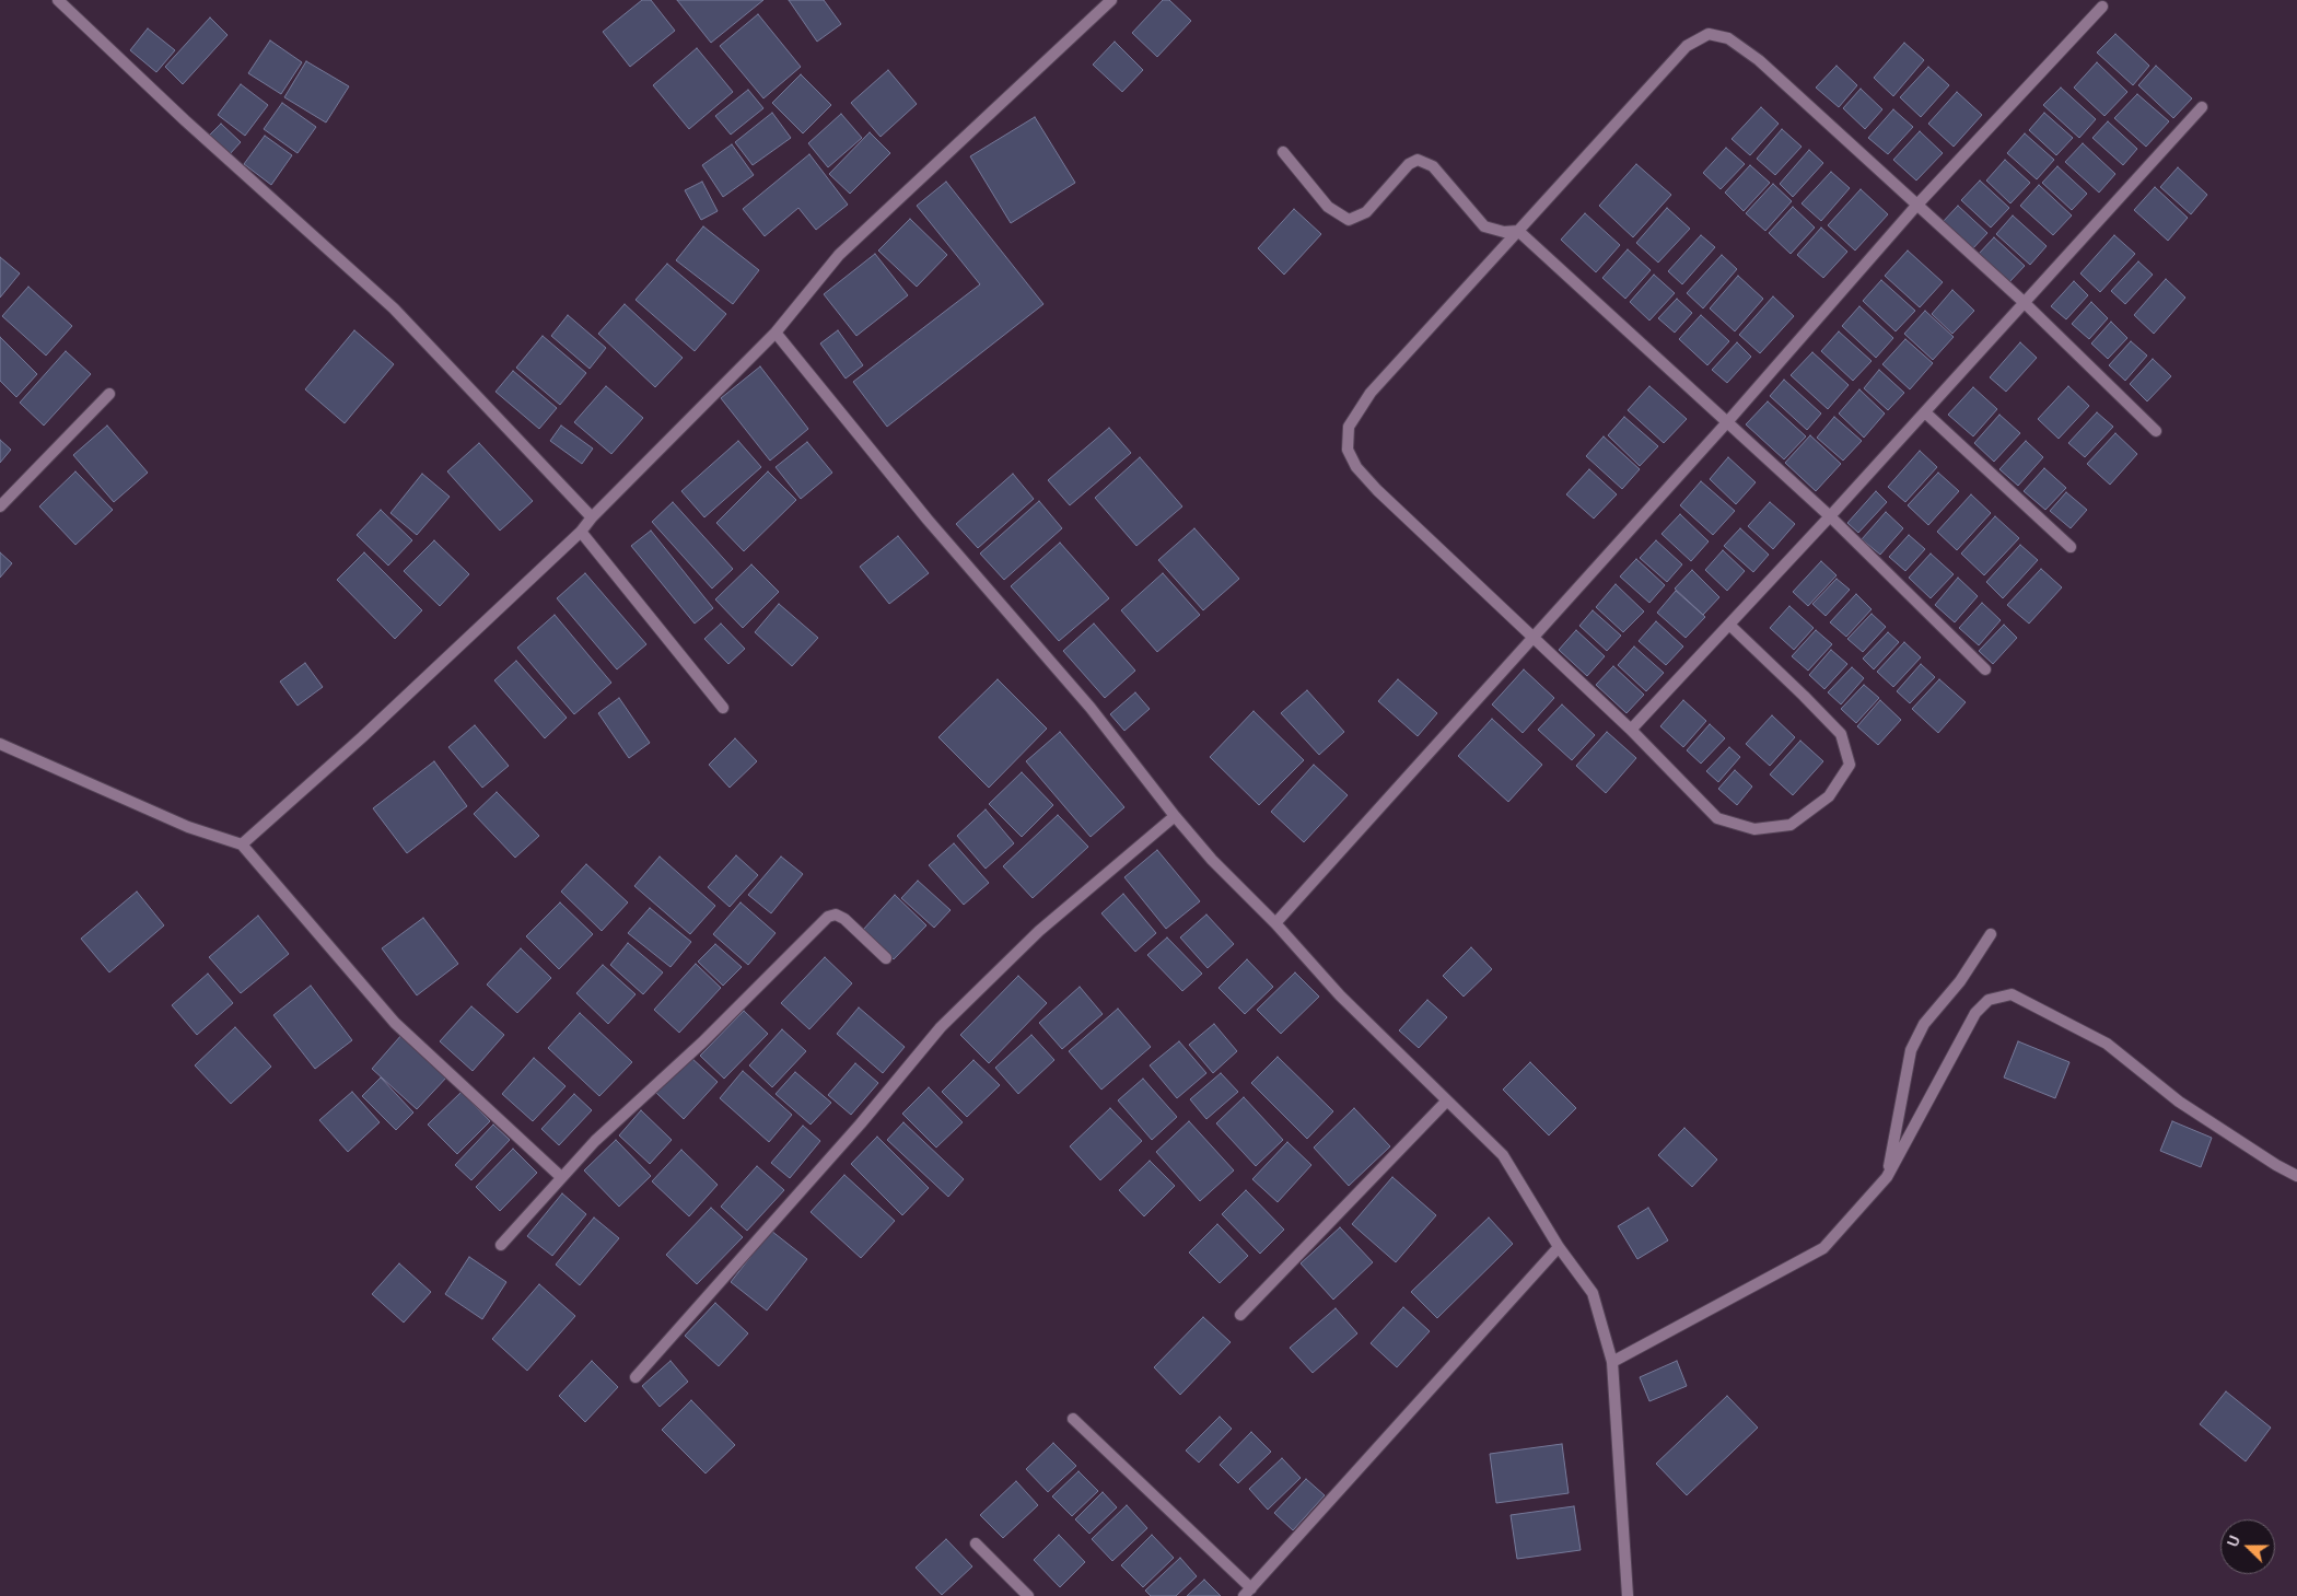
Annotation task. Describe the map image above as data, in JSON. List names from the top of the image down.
{
  "north": "left"
}
